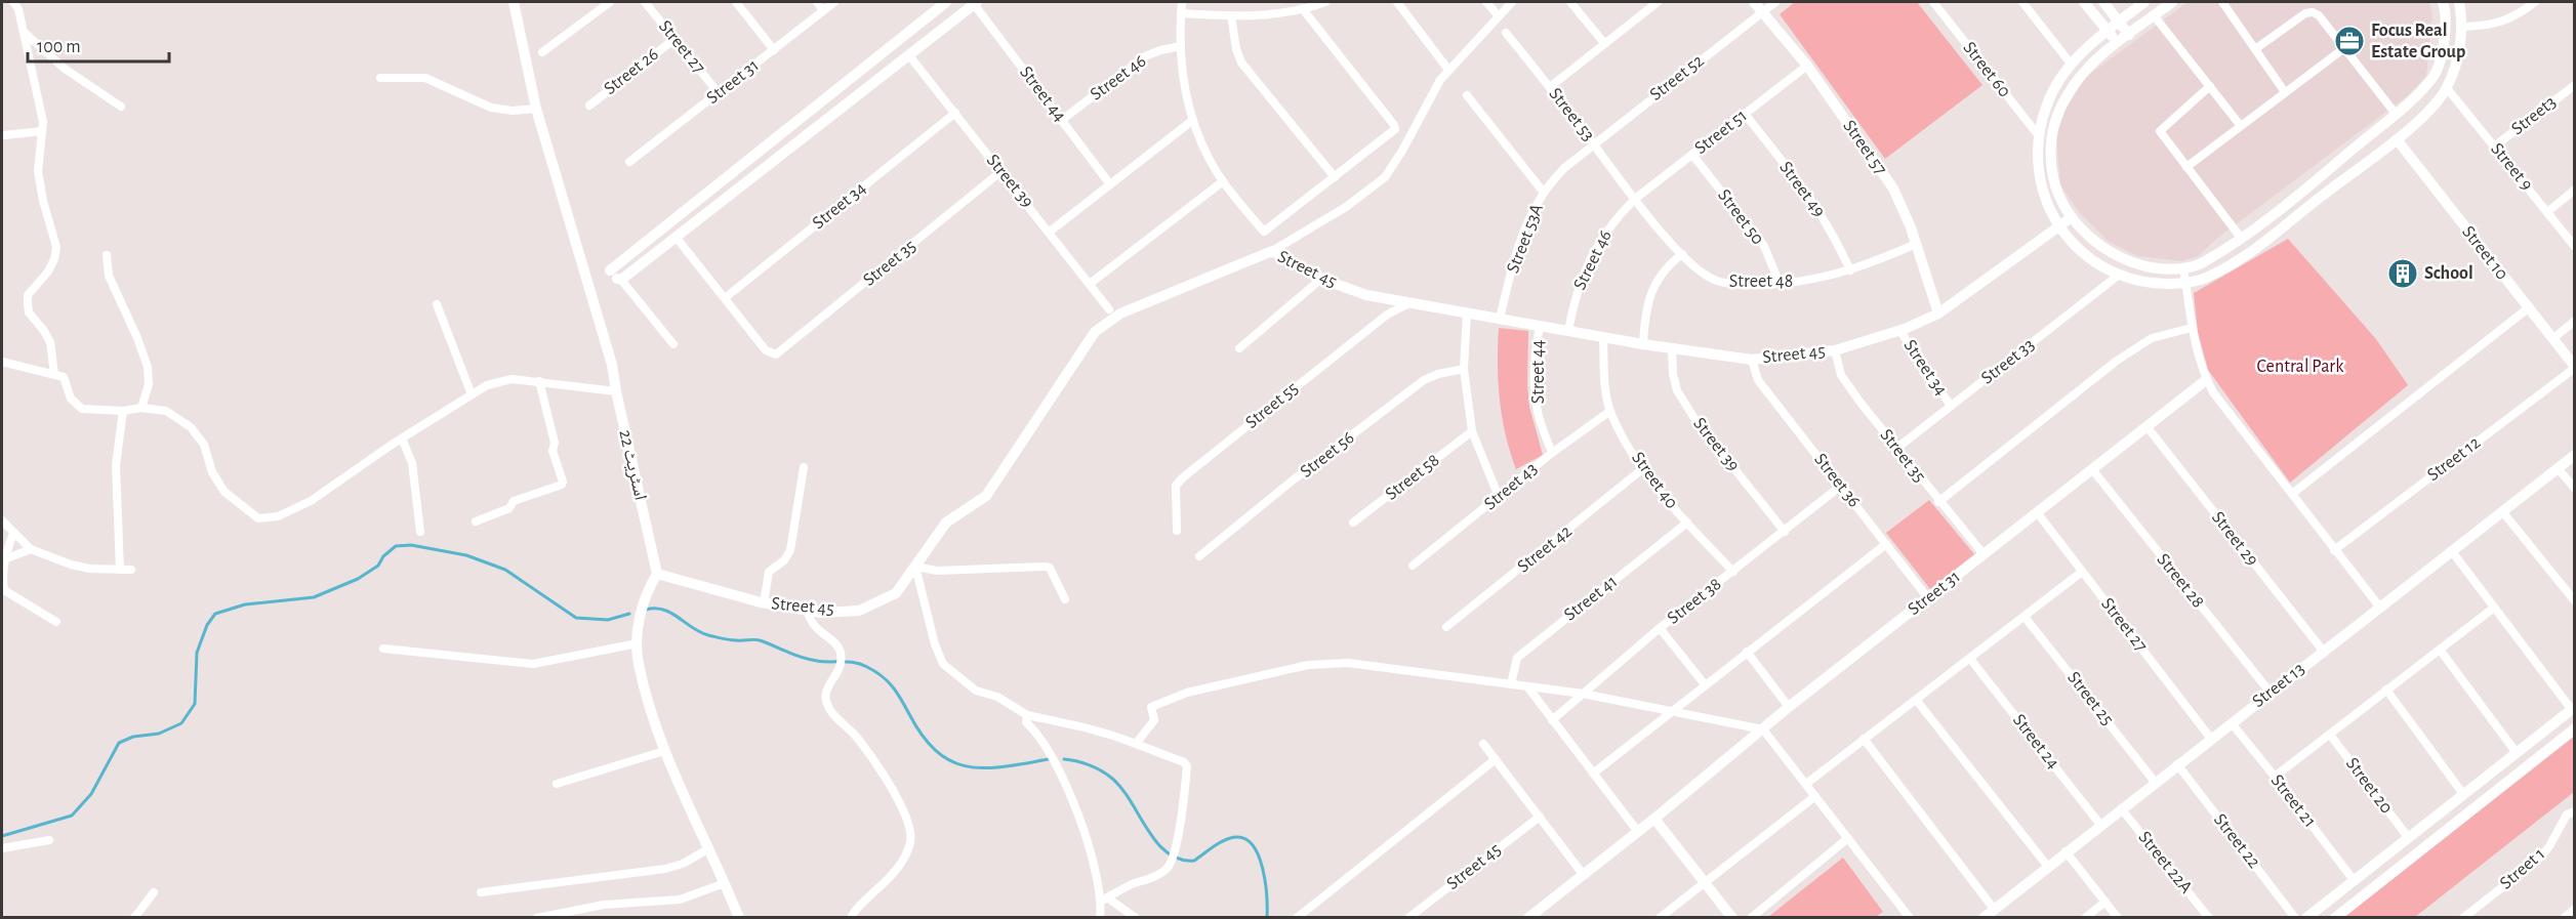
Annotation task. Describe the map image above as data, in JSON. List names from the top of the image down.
{
  "streets": {
    "street": [
      "Street 27",
      "Street 60",
      "Street 26",
      "Street 46",
      "Street 52",
      "Street 31",
      "Street 44",
      "Street 53",
      "Street3",
      "Street 51",
      "Street 57",
      "Street 9",
      "Street 39",
      "Street 49",
      "Street 34",
      "Street 50",
      "Street 53A",
      "Street 10",
      "Street 35",
      "Street 45",
      "Street 48",
      "Street 33",
      "Street 55",
      "Street 56",
      "Street 12",
      "اسٹریٹ 22",
      "Street 58",
      "Street 40",
      "Street 36",
      "Street 43",
      "Street 29",
      "Street 42",
      "Street 28",
      "Street 41",
      "Street 38",
      "Street 13",
      "Street 25",
      "Street 24",
      "Street 20",
      "Street 21",
      "Street 22",
      "Street 22A",
      "Street 1"
    ]
  },
  "crossings": [
    ["Street 27", "Street 26"],
    ["Street 27", "Street 31"],
    ["Street 27", "Street 13"],
    ["Street 46", "Street 44"],
    ["Street 46", "Street 53"],
    ["Street 46", "Street 51"],
    ["Street 46", "Street 45"],
    ["Street 46", "Street 48"],
    ["Street 52", "Street 53"],
    ["Street 52", "Street 57"],
    ["Street 52", "Street 53A"],
    ["Street 31", "Street 35"],
    ["Street 31", "Street 36"],
    ["Street 31", "Street 29"],
    ["Street 31", "Street 28"],
    ["Street 44", "Street 45"],
    ["Street 44", "Street 43"],
    ["Street 53", "Street 51"],
    ["Street 53", "Street 53A"],
    ["Street 53", "Street 48"],
    ["Street3", "Street 9"],
    ["Street 51", "Street 57"],
    ["Street 51", "Street 49"],
    ["Street 51", "Street 50"],
    ["Street 51", "Street 48"],
    ["Street 57", "Street 45"],
    ["Street 57", "Street 48"],
    ["Street 39", "Street 34"],
    ["Street 39", "Street 35"],
    ["Street 39", "Street 45"],
    ["Street 39", "Street 38"],
    ["Street 49", "Street 48"],
    ["Street 34", "Street 35"],
    ["Street 34", "Street 45"],
    ["Street 34", "Street 33"],
    ["Street 50", "Street 48"],
    ["Street 53A", "Street 45"],
    ["Street 10", "Street 12"],
    ["Street 35", "Street 45"],
    ["Street 35", "Street 33"],
    ["Street 45", "Street 55"],
    ["Street 45", "اسٹریٹ 22"],
    ["Street 45", "Street 40"],
    ["Street 45", "Street 36"],
    ["Street 40", "Street 43"],
    ["Street 40", "Street 42"],
    ["Street 40", "Street 41"],
    ["Street 40", "Street 38"],
    ["Street 36", "Street 38"],
    ["Street 29", "Street 13"],
    ["Street 28", "Street 13"],
    ["Street 13", "Street 25"],
    ["Street 13", "Street 24"],
    ["Street 13", "Street 21"],
    ["Street 13", "Street 22"],
    ["Street 13", "Street 22A"]
  ],
  "parks": ["Central Park"],
  "places": {
    "office": ["Focus Real Estate Group"],
    "building": ["School"]
  },
  "scale_bar": "100 m"
}
